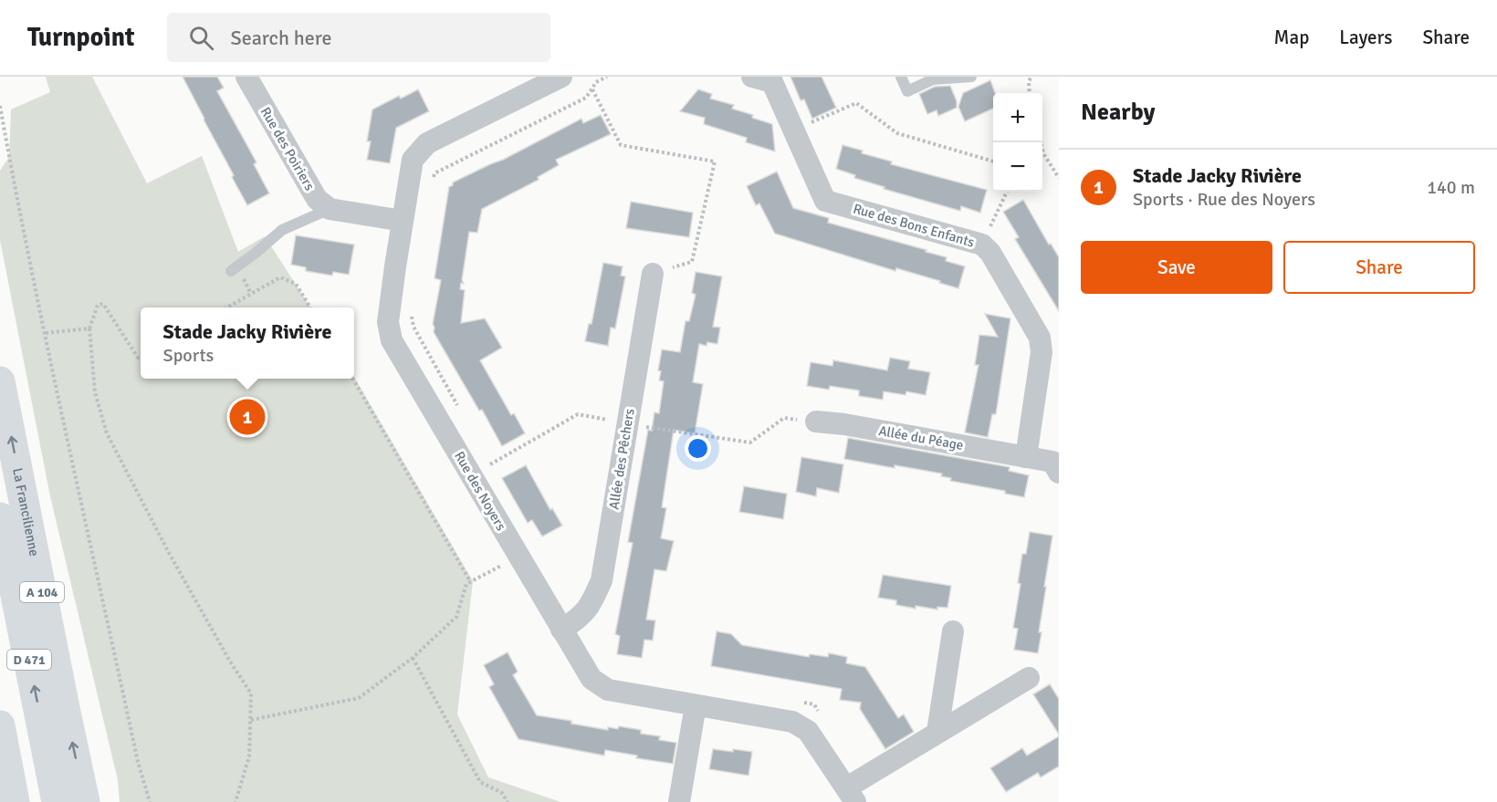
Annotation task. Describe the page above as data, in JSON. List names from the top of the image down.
{
  "streets": {
    "main road": ["La Francilienne", "A 104", "D 471"],
    "street": [
      "Rue des Poiriers",
      "Rue des Bons Enfants",
      "Allée du Péage",
      "Allée des Pêchers",
      "Rue des Noyers"
    ]
  },
  "crossings": [
    ["Rue des Bons Enfants", "Allée du Péage"],
    ["Allée des Pêchers", "Rue des Noyers"]
  ],
  "page": {
    "header": "Turnpoint",
    "search": "Search here",
    "nav": ["Map", "Layers", "Share"],
    "heading": "Nearby",
    "map_buttons": ["+", "−"],
    "list": [
      {
        "mark": "1",
        "name": "Stade Jacky Rivière",
        "note": "Sports · Rue des Noyers",
        "value": "140 m"
      }
    ],
    "buttons": ["Save", "Share"],
    "popup": ["Stade Jacky Rivière", "Sports"],
    "pins": "1"
  }
}
